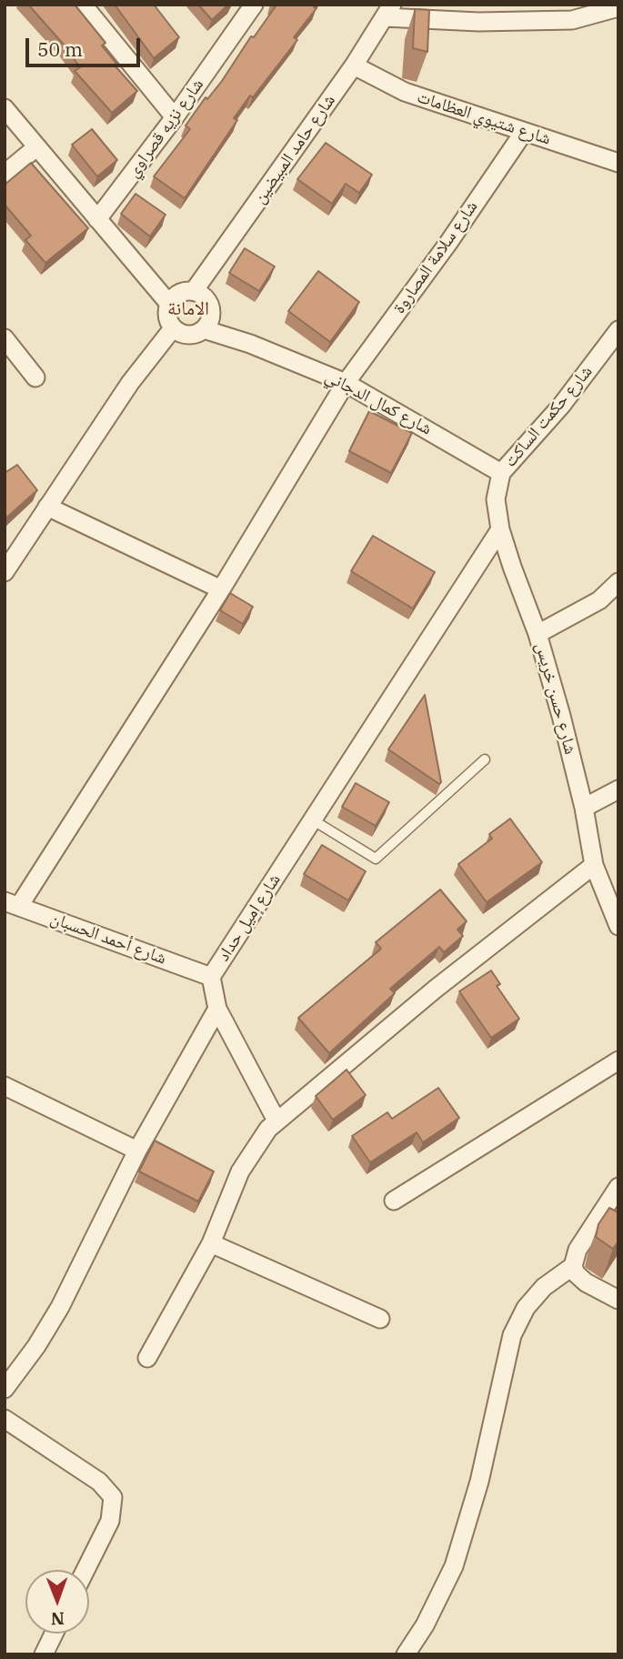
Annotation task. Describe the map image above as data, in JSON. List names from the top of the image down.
{
  "streets": {
    "street": [
      "شارع شتيوي العظامات",
      "شارع نزيه قصراوي",
      "شارع حامد المبيضين",
      "شارع سلامة المصاروة",
      "شارع كمال الدجاني",
      "شارع حكمت الساكت",
      "شارع حسن خريس",
      "شارع إميل حداد",
      "شارع أحمد الحسبان"
    ]
  },
  "crossings": [
    ["شارع شتيوي العظامات", "شارع حامد المبيضين"],
    ["شارع شتيوي العظامات", "شارع سلامة المصاروة"],
    ["شارع حامد المبيضين", "شارع كمال الدجاني"],
    ["شارع سلامة المصاروة", "شارع كمال الدجاني"],
    ["شارع سلامة المصاروة", "شارع أحمد الحسبان"],
    ["شارع كمال الدجاني", "شارع حكمت الساكت"],
    ["شارع كمال الدجاني", "شارع حسن خريس"],
    ["شارع حكمت الساكت", "شارع حسن خريس"],
    ["شارع حسن خريس", "شارع إميل حداد"],
    ["شارع إميل حداد", "شارع أحمد الحسبان"]
  ],
  "districts": ["الامانة"],
  "scale_bar": "50 m",
  "north": "bottom"
}
